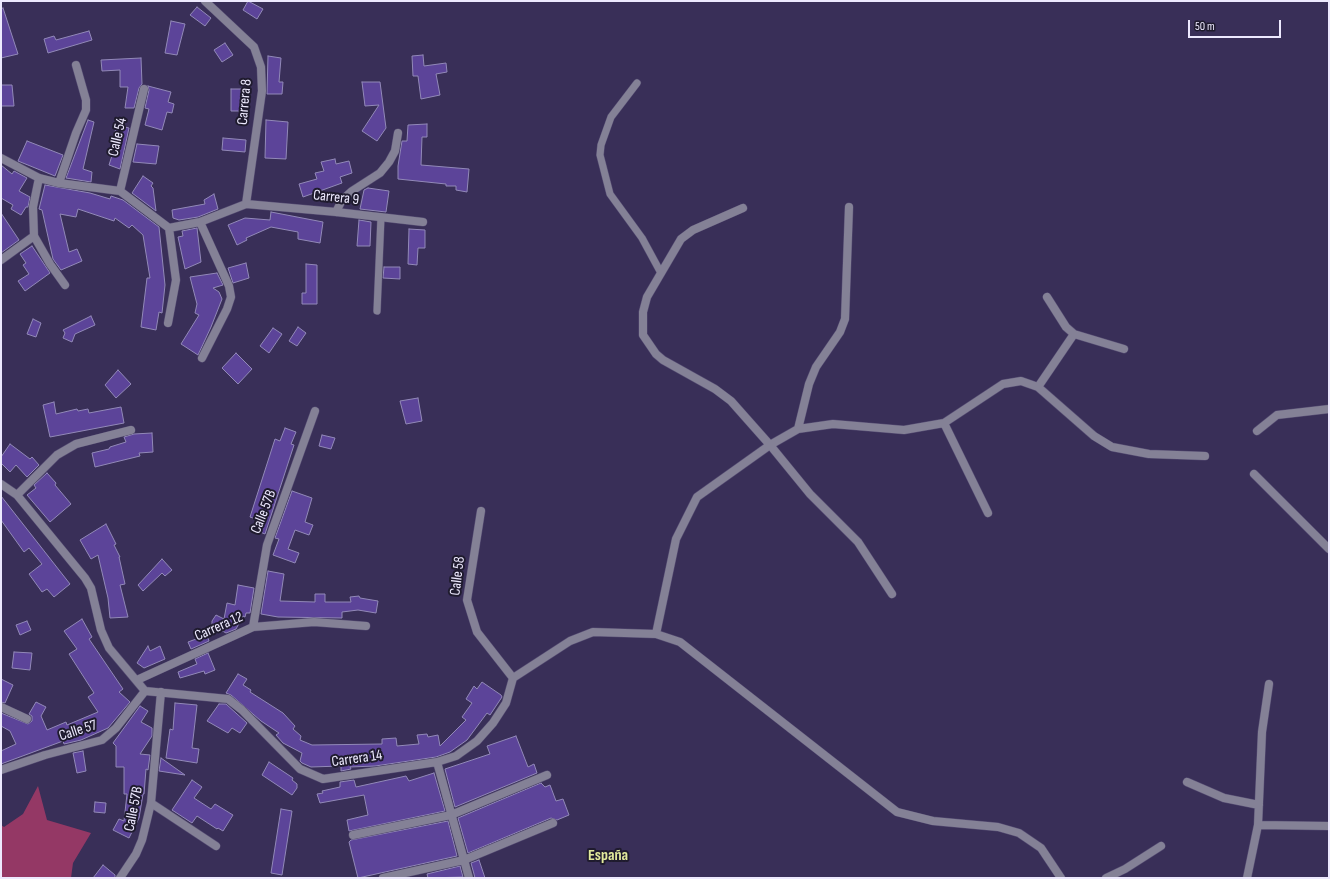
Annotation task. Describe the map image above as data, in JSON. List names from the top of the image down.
{
  "streets": {
    "street": [
      "Carrera 8",
      "Calle 54",
      "Carrera 9",
      "Calle 57B",
      "Calle 58",
      "Carrera 12",
      "Calle 57",
      "Carrera 14"
    ]
  },
  "crossings": [
    ["Carrera 8", "Carrera 9"],
    ["Calle 57B", "Carrera 12"],
    ["Calle 57B", "Carrera 14"],
    ["Calle 58", "Carrera 14"],
    ["Calle 57", "Carrera 14"]
  ],
  "districts": ["España"],
  "scale_bar": "50 m"
}
